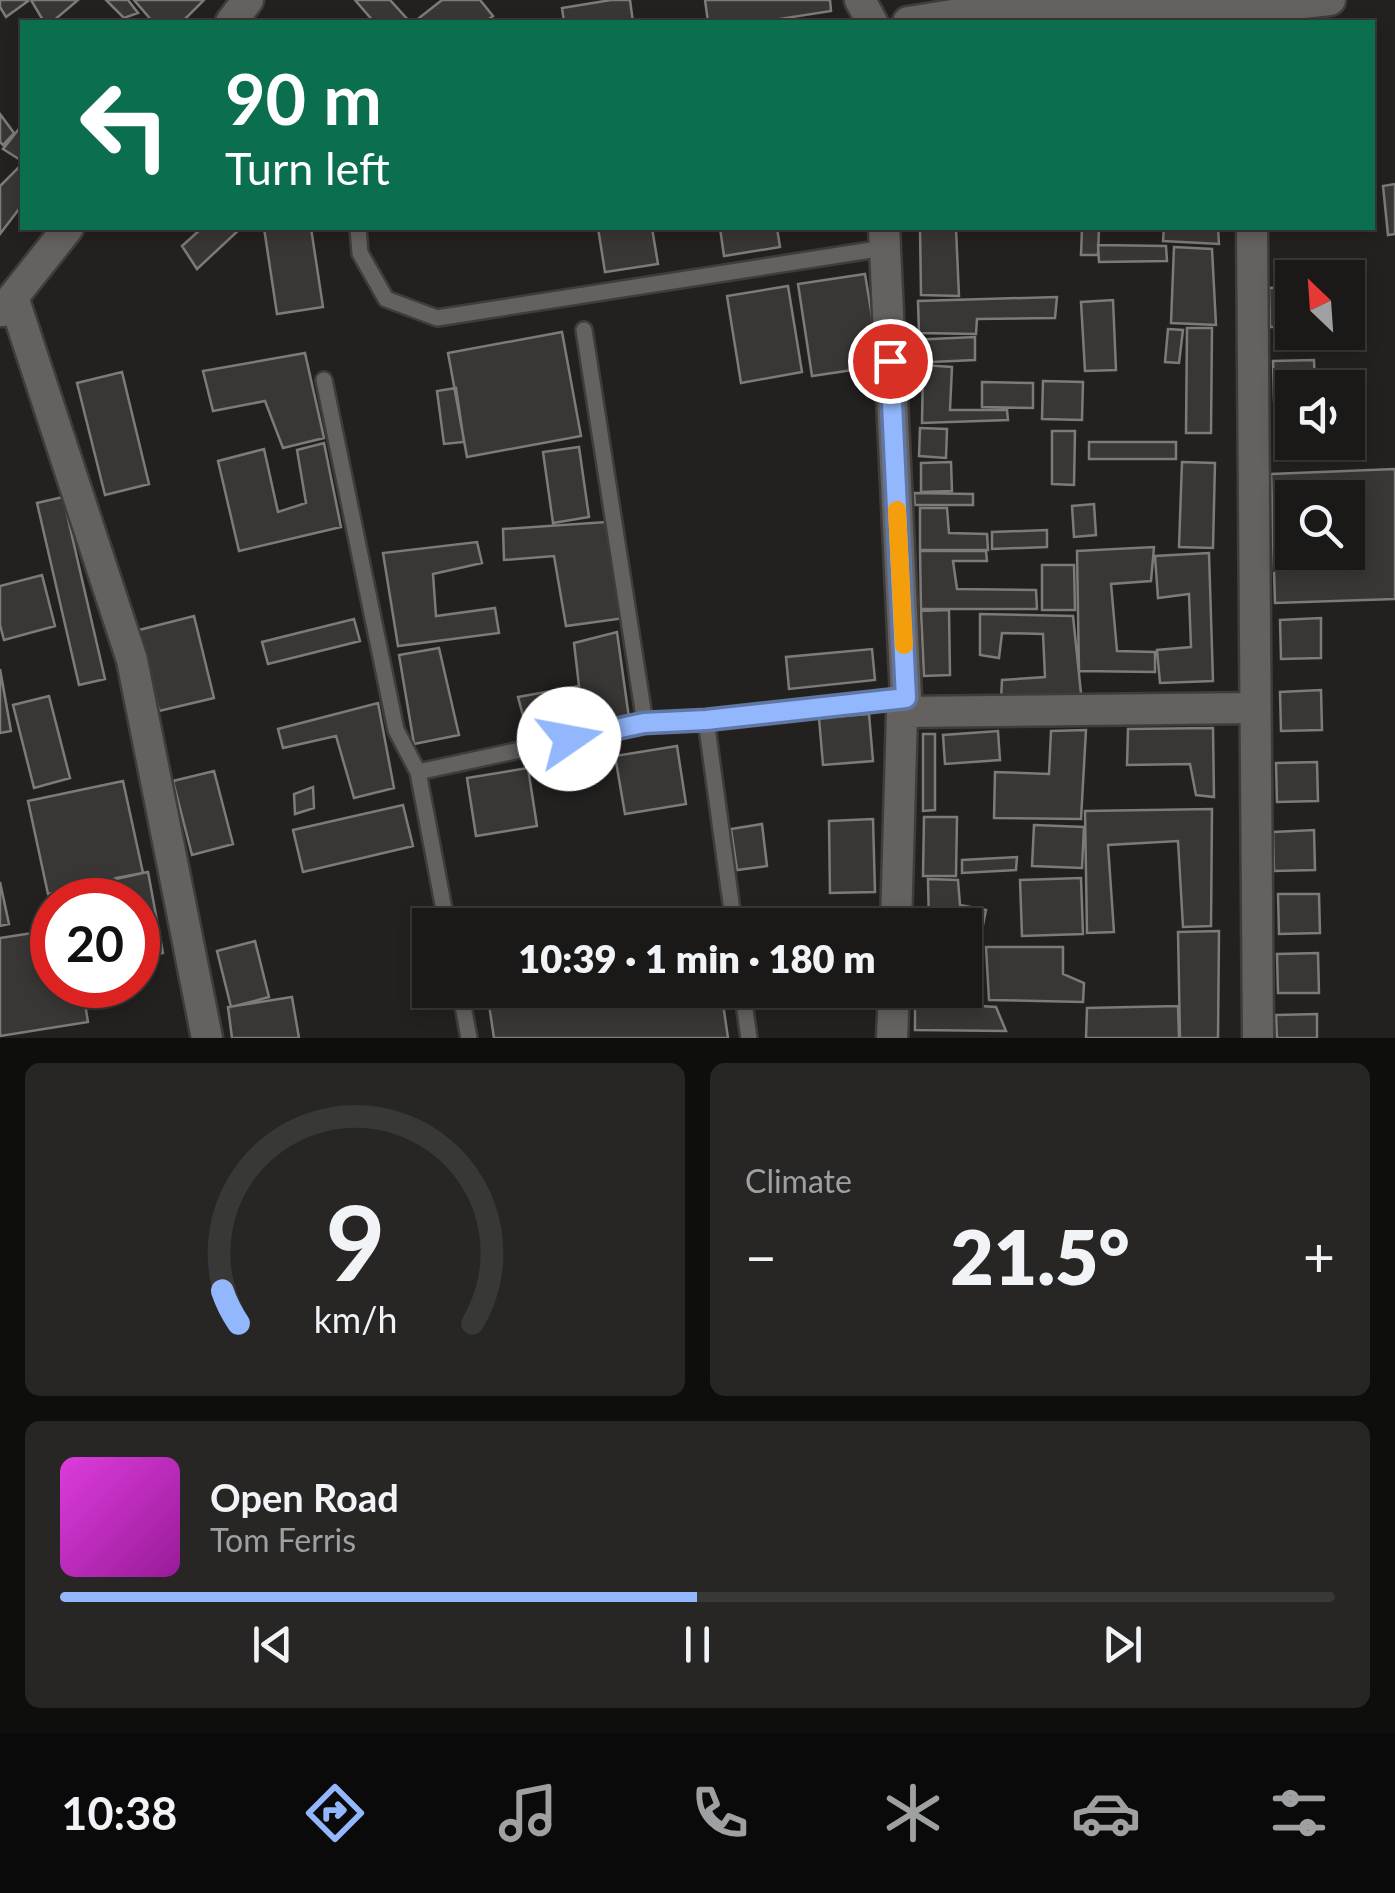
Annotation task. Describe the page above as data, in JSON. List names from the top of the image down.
{
  "north": "top left",
  "page": {
    "turn": ["90 m", "Turn left"],
    "limit": "20",
    "trip": "10:39 · 1 min · 180 m",
    "tile": "Climate",
    "heat": ["−", "21.5°", "+"],
    "song": ["Open Road", "Tom Ferris"],
    "tabs": "10:38",
    "gauge": ["9", "km/h"]
  }
}
